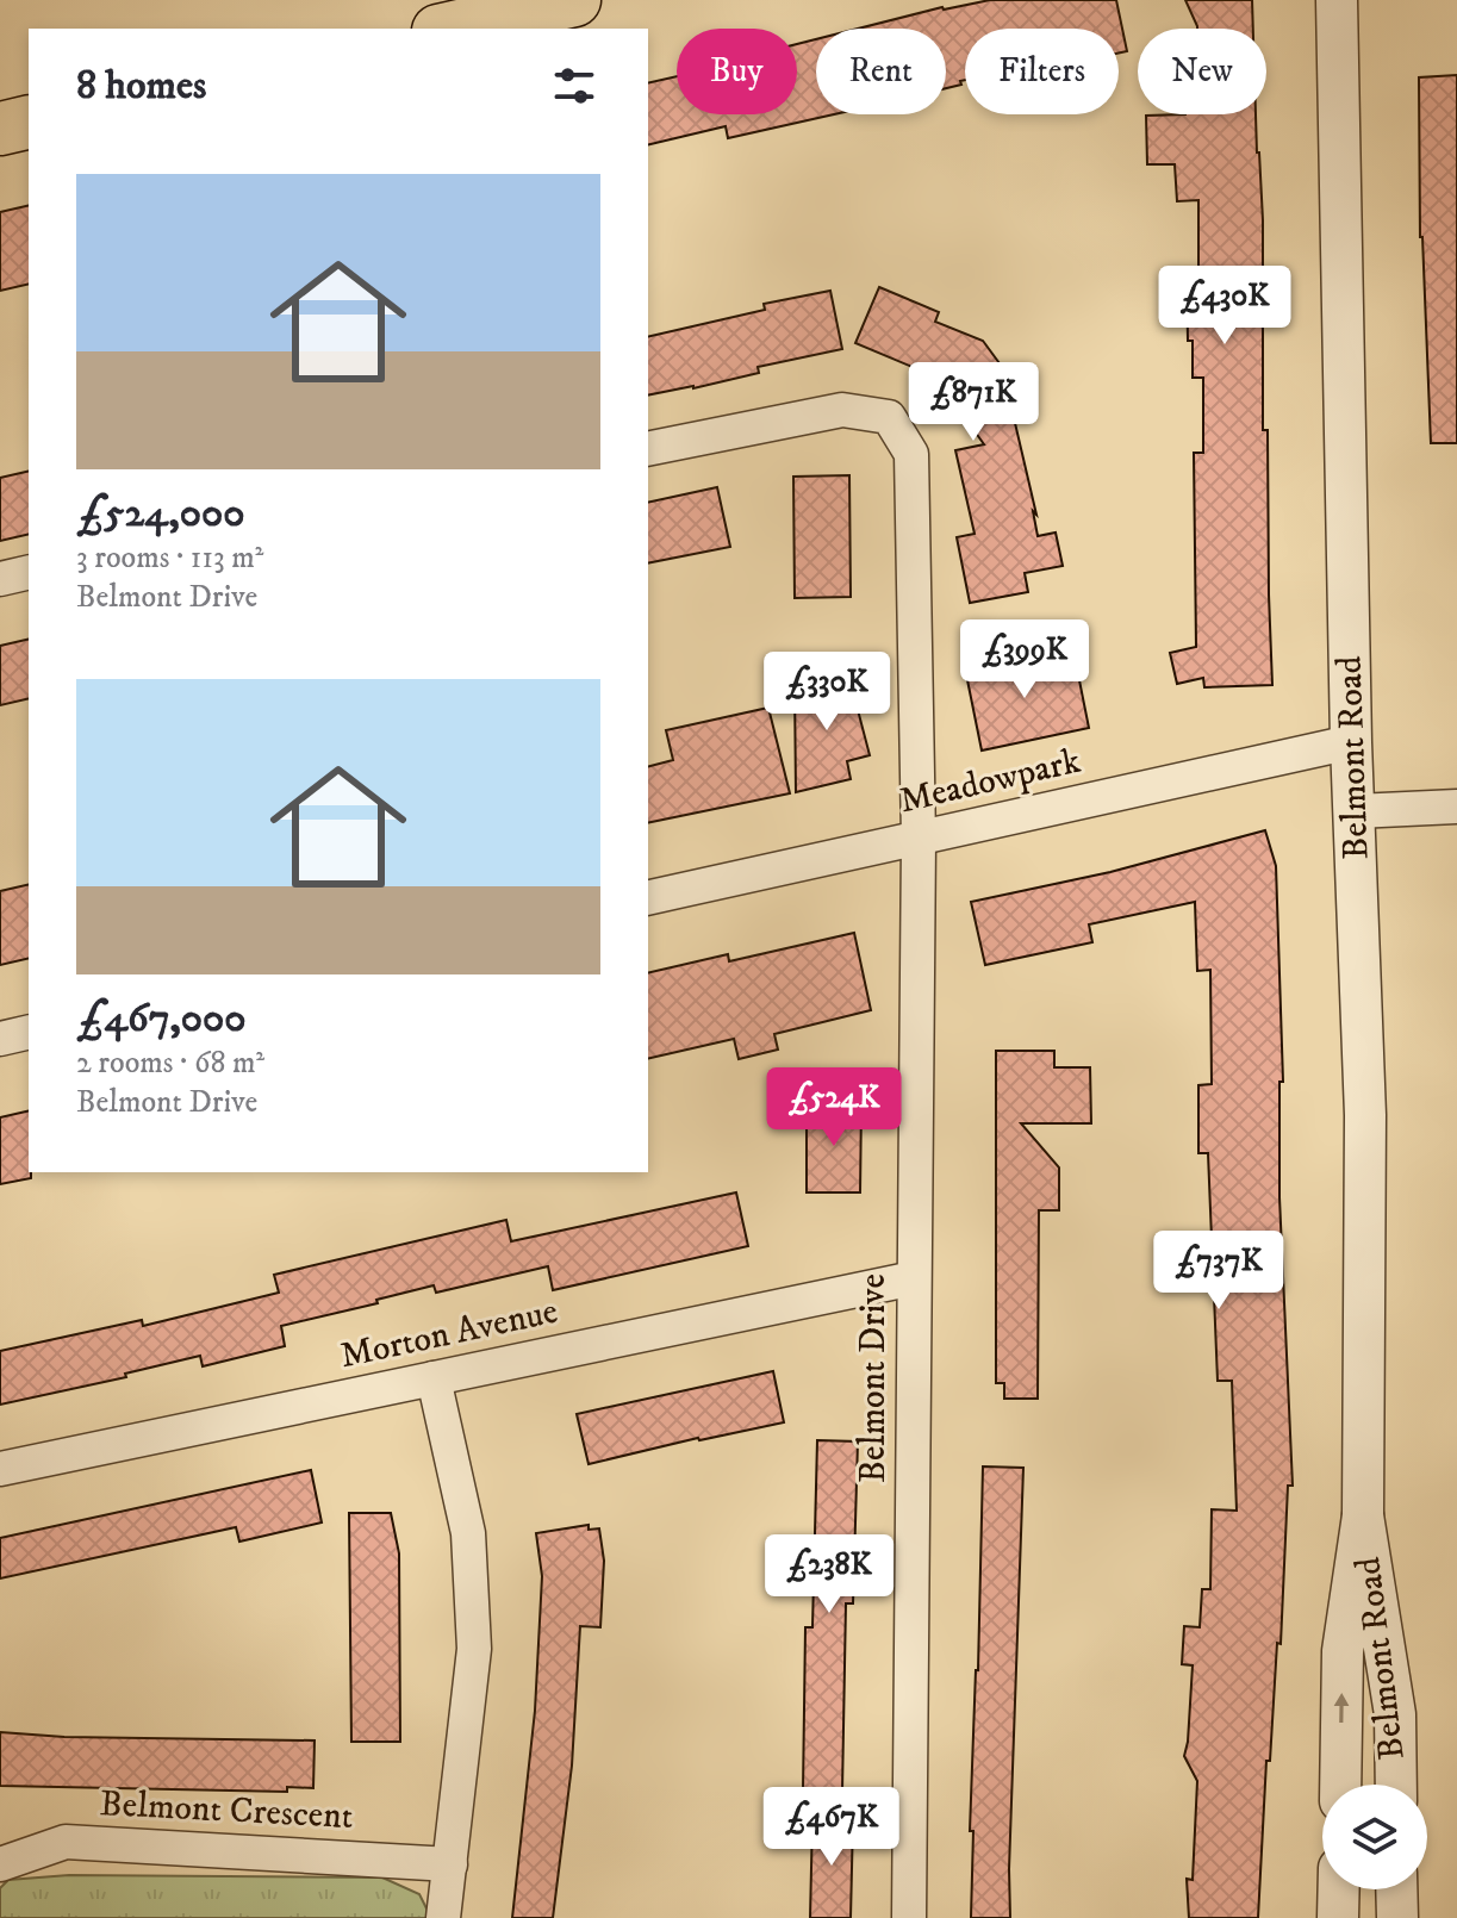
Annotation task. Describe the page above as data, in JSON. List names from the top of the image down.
{
  "streets": {
    "street": [
      "Belmont Road",
      "Meadowpark",
      "Morton Avenue",
      "Belmont Drive",
      "Belmont Crescent"
    ]
  },
  "crossings": [
    ["Belmont Road", "Meadowpark"],
    ["Meadowpark", "Belmont Drive"],
    ["Morton Avenue", "Belmont Drive"]
  ],
  "page": {
    "chip": [
      "Buy",
      "Rent",
      "Filters",
      "New"
    ],
    "heading": "8 homes",
    "list": [
      {
        "name": "£524,000",
        "note": "3 rooms · 113 m² · Belmont Drive"
      },
      {
        "name": "£467,000",
        "note": "2 rooms · 68 m² · Belmont Drive"
      }
    ],
    "price": [
      "£430K",
      "£871K",
      "£399K",
      "£330K",
      "£524K",
      "£737K",
      "£238K",
      "£467K"
    ]
  }
}
